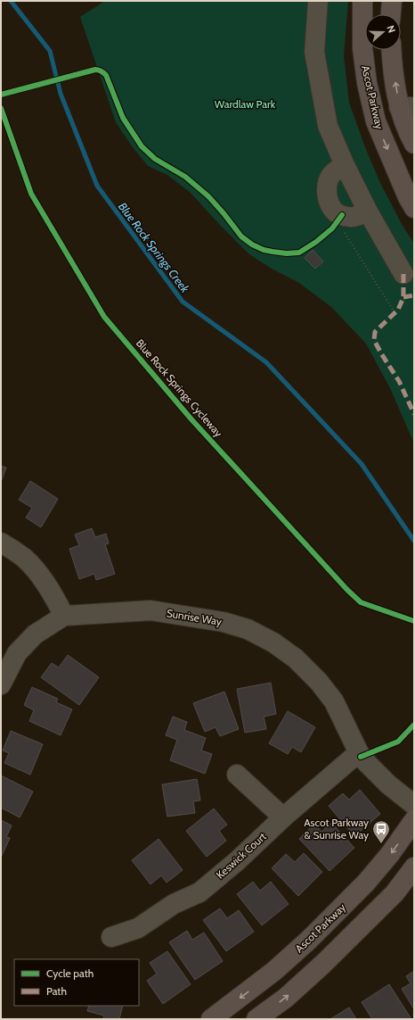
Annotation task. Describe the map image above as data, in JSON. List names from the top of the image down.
{
  "streets": {
    "main road": ["Ascot Parkway"],
    "street": ["Sunrise Way", "Keswick Court"],
    "cycle path": ["Blue Rock Springs Cycleway"]
  },
  "crossings": [
    ["Sunrise Way", "Keswick Court"]
  ],
  "one_way": ["Ascot Parkway"],
  "water": ["Blue Rock Springs Creek"],
  "parks": ["Wardlaw Park"],
  "places": {
    "bus stop": ["Ascot Parkway & Sunrise Way"]
  },
  "legend": ["Cycle path", "Path"],
  "north": "right"
}
